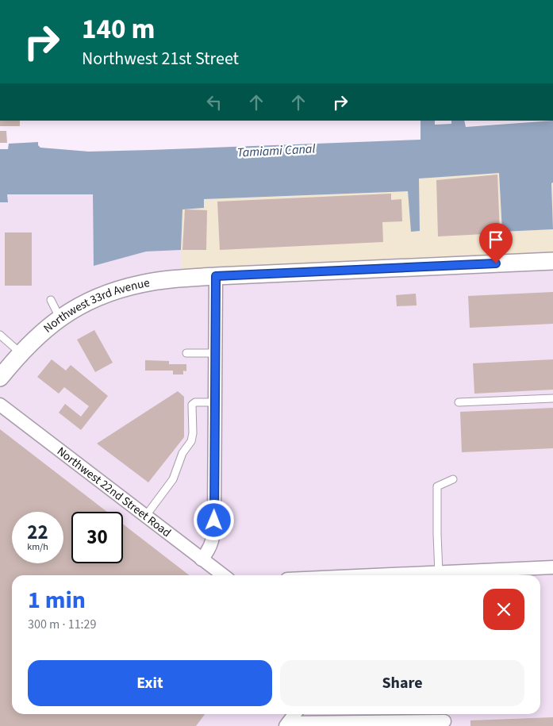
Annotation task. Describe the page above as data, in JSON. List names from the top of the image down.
{
  "streets": {
    "street": ["Northwest 33rd Avenue", "Northwest 22nd Street Road"]
  },
  "water": ["Tamiami Canal"],
  "page": {
    "turn": ["140 m", "Northwest 21st Street"],
    "speed": "22 km/h",
    "limit": "30",
    "heading": ["1 min", "300 m · 11:29"],
    "buttons": ["Exit", "Share"]
  }
}
